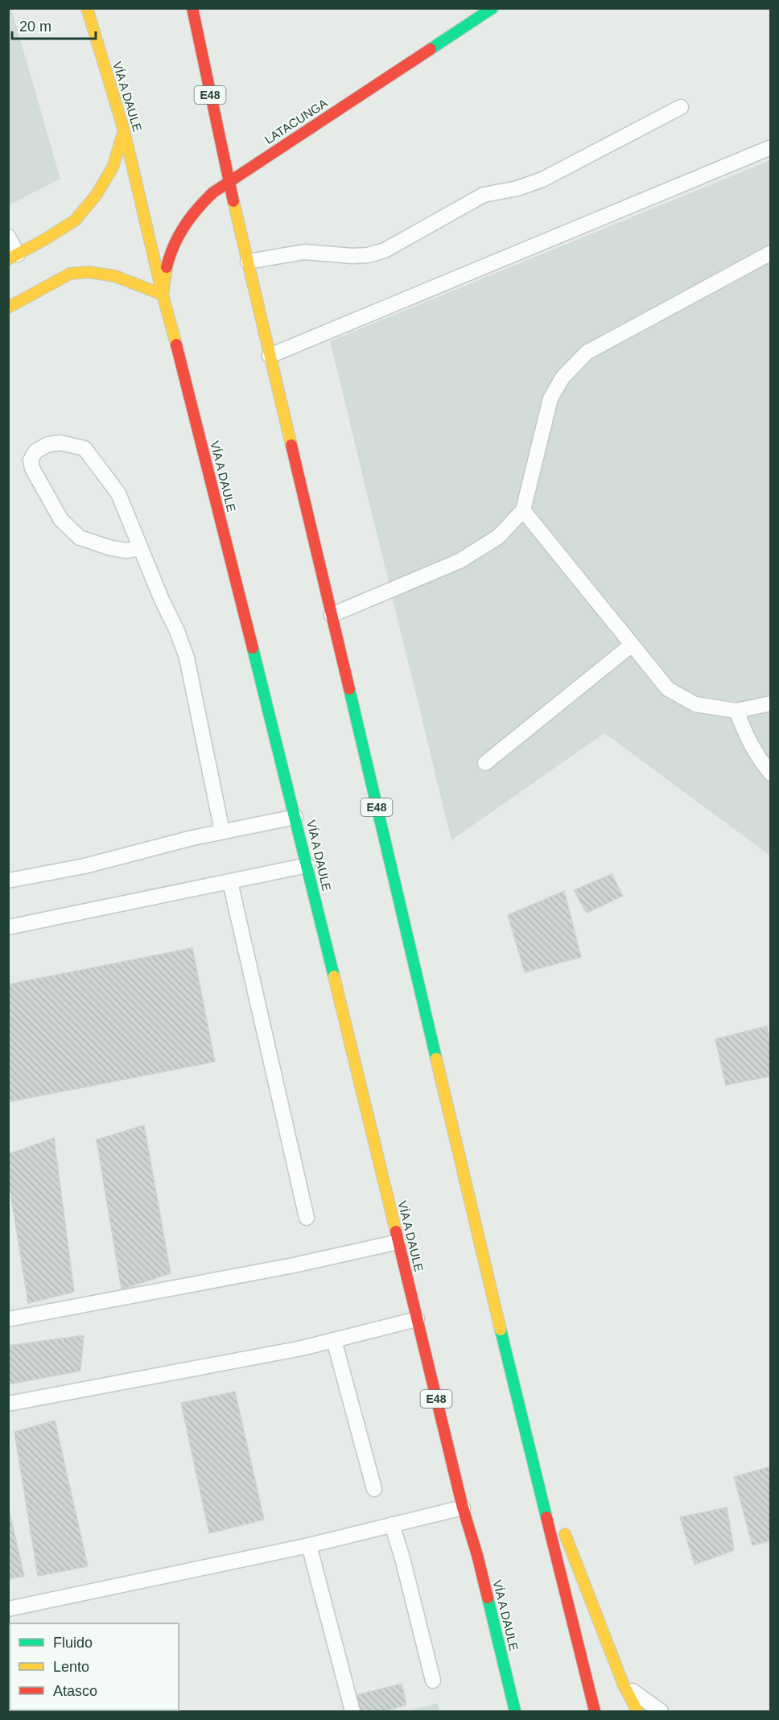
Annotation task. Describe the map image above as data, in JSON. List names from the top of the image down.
{
  "streets": {
    "main road": ["E48", "VÍA A DAULE", "LATACUNGA"]
  },
  "crossings": [
    ["E48", "LATACUNGA"],
    ["VÍA A DAULE", "LATACUNGA"]
  ],
  "legend": ["Fluido", "Lento", "Atasco"],
  "scale_bar": "20 m"
}
